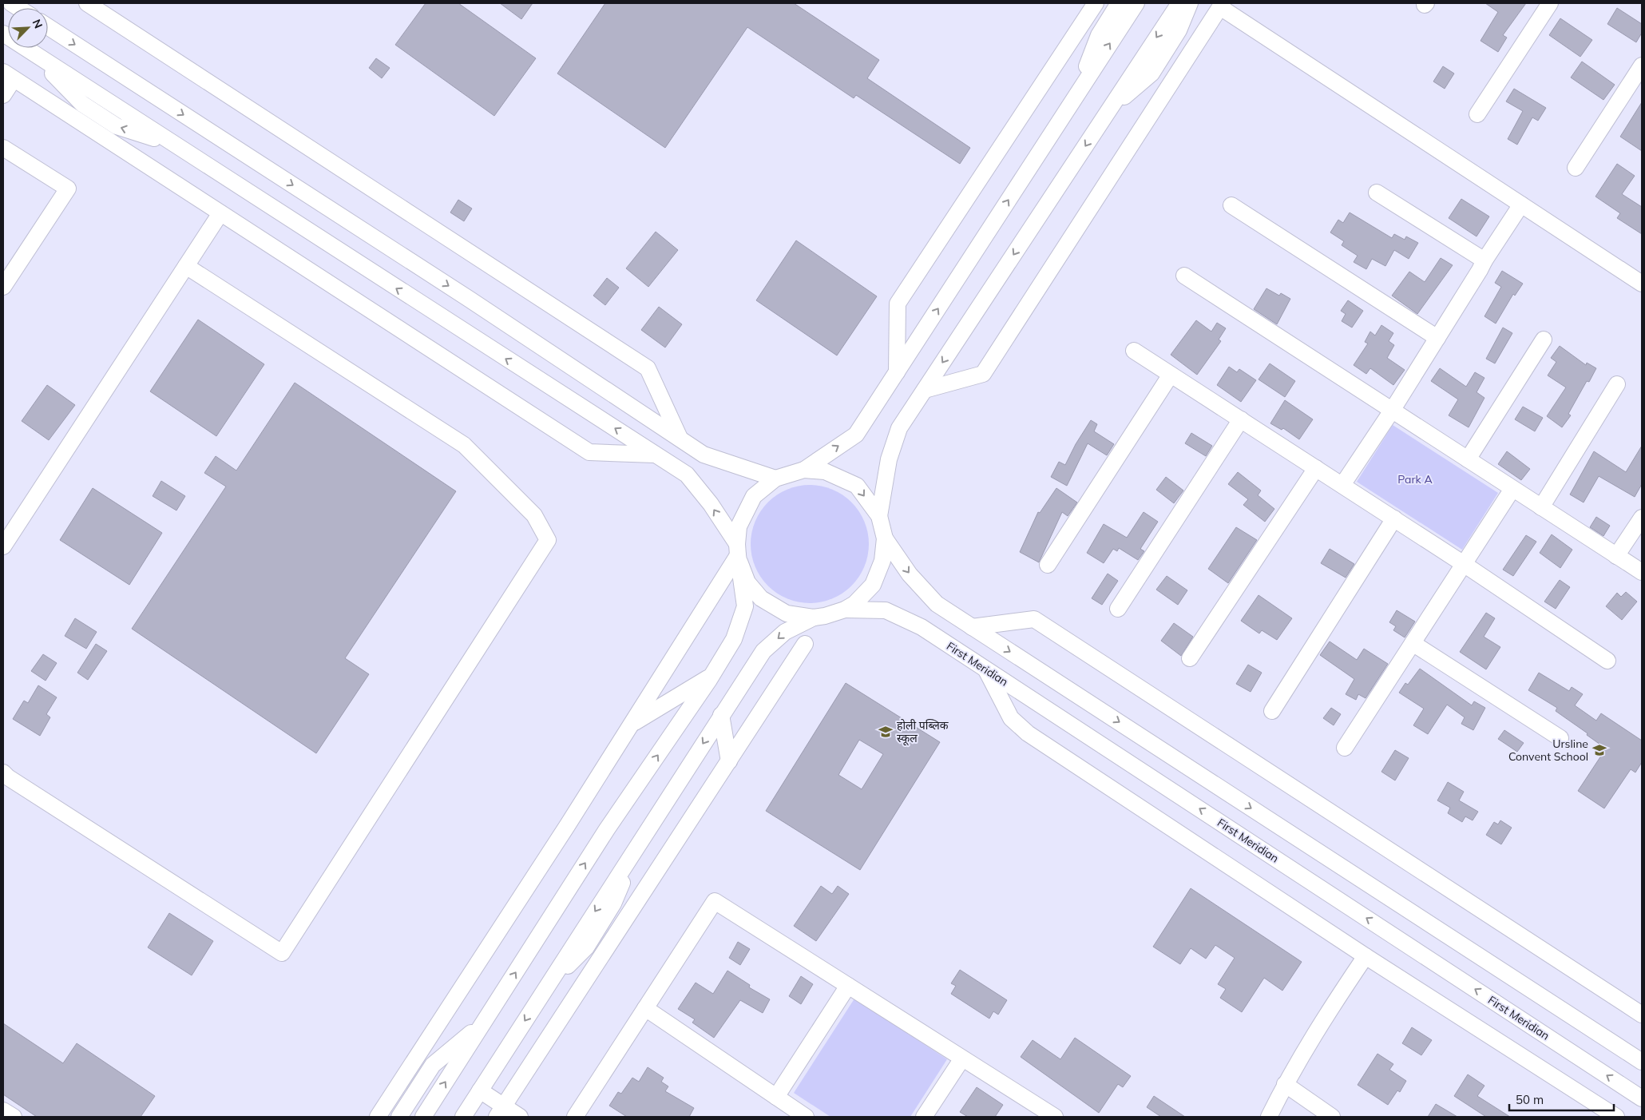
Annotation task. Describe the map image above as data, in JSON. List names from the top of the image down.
{
  "streets": {
    "street": ["First Meridian"]
  },
  "parks": ["Park A"],
  "places": {
    "school or university": ["होली पब्लिक स्कूल", "Ursline Convent School"]
  },
  "scale_bar": "50 m",
  "north": "top right"
}
